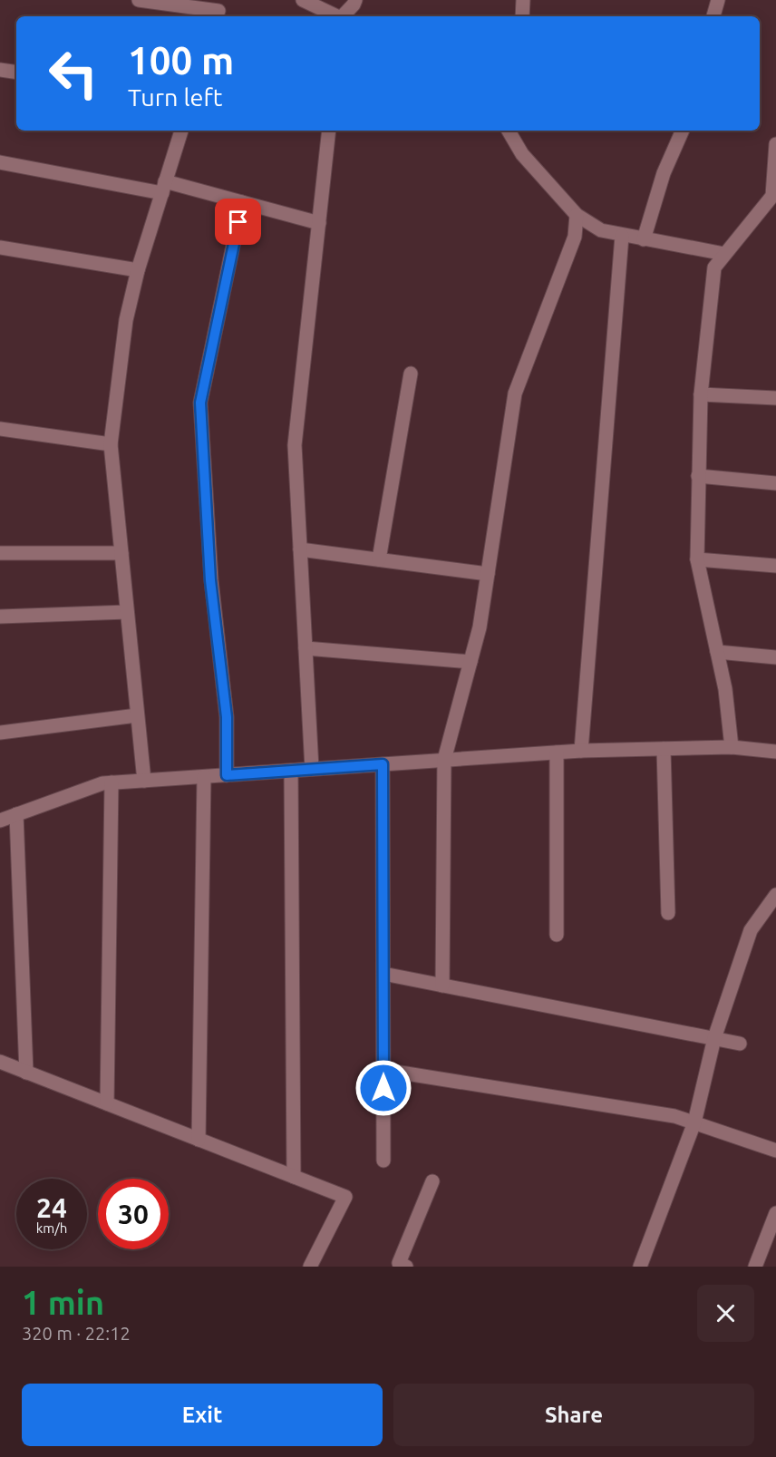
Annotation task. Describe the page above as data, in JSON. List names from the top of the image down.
{
  "page": {
    "turn": ["100 m", "Turn left"],
    "speed": "24 km/h",
    "limit": "30",
    "heading": ["1 min", "320 m · 22:12"],
    "buttons": ["Exit", "Share"]
  }
}
